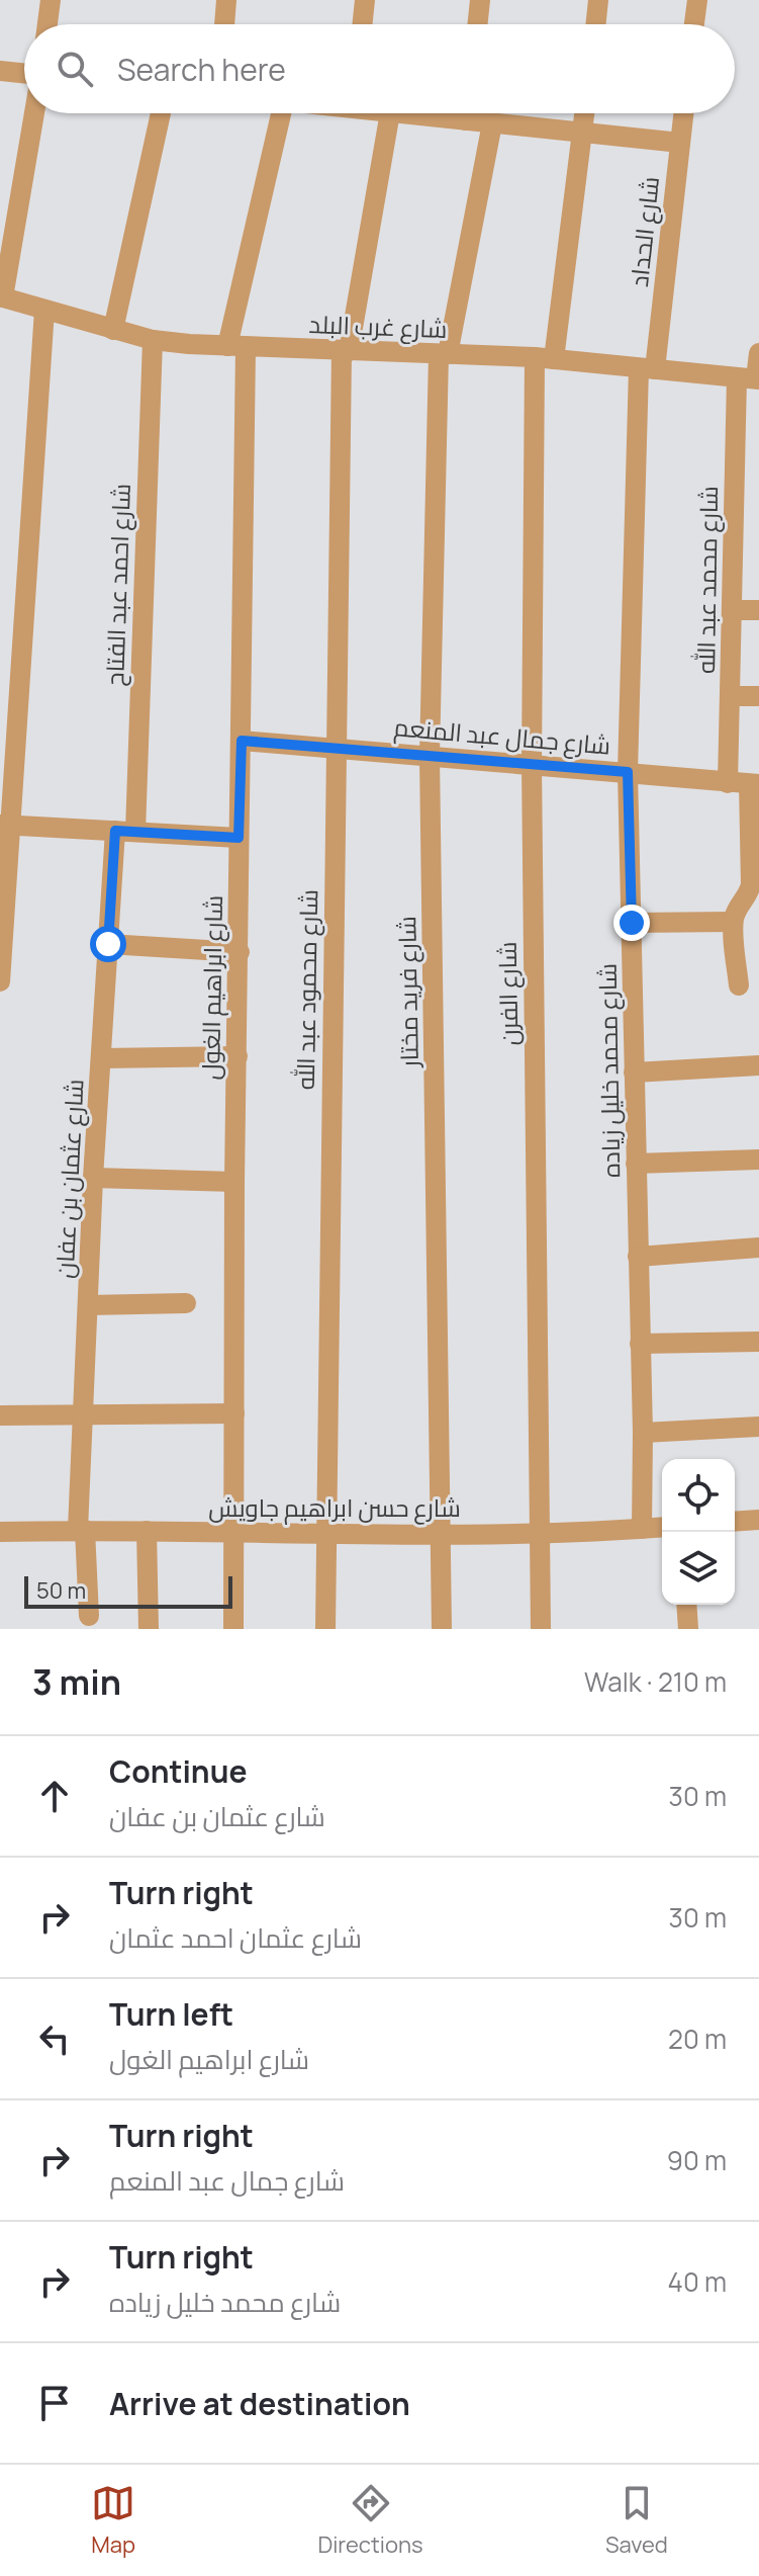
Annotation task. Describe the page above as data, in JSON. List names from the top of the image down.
{
  "streets": {
    "street": [
      "شارع الحداد",
      "شارع غرب البلد",
      "شارع محمد عبد الله",
      "شارع احمد عبد الفتاح",
      "شارع جمال عبد المنعم",
      "شارع ابراهيم الغول",
      "شارع محمود عبد الله",
      "شارع فريد مختار",
      "شارع الفرن",
      "شارع محمد خليل زياده",
      "شارع عثمان بن عفان",
      "شارع حسن ابراهيم جاويش"
    ]
  },
  "crossings": [
    ["شارع الحداد", "شارع غرب البلد"],
    ["شارع الحداد", "شارع محمد خليل زياده"],
    ["شارع غرب البلد", "شارع محمد عبد الله"],
    ["شارع غرب البلد", "شارع احمد عبد الفتاح"],
    ["شارع غرب البلد", "شارع ابراهيم الغول"],
    ["شارع غرب البلد", "شارع محمود عبد الله"],
    ["شارع غرب البلد", "شارع فريد مختار"],
    ["شارع غرب البلد", "شارع الفرن"],
    ["شارع غرب البلد", "شارع محمد خليل زياده"],
    ["شارع محمد عبد الله", "شارع جمال عبد المنعم"],
    ["شارع احمد عبد الفتاح", "شارع عثمان بن عفان"],
    ["شارع جمال عبد المنعم", "شارع ابراهيم الغول"],
    ["شارع جمال عبد المنعم", "شارع محمود عبد الله"],
    ["شارع جمال عبد المنعم", "شارع فريد مختار"],
    ["شارع جمال عبد المنعم", "شارع الفرن"],
    ["شارع جمال عبد المنعم", "شارع محمد خليل زياده"],
    ["شارع ابراهيم الغول", "شارع حسن ابراهيم جاويش"],
    ["شارع محمود عبد الله", "شارع حسن ابراهيم جاويش"],
    ["شارع فريد مختار", "شارع حسن ابراهيم جاويش"],
    ["شارع الفرن", "شارع حسن ابراهيم جاويش"],
    ["شارع محمد خليل زياده", "شارع حسن ابراهيم جاويش"],
    ["شارع عثمان بن عفان", "شارع حسن ابراهيم جاويش"]
  ],
  "scale_bar": "50 m",
  "page": {
    "search": "Search here",
    "scale": "50 m",
    "heading": ["3 min", "Walk · 210 m"],
    "list": [
      ["Continue", "شارع عثمان بن عفان", "30 m"],
      ["Turn right", "شارع عثمان احمد عثمان", "30 m"],
      ["Turn left", "شارع ابراهيم الغول", "20 m"],
      ["Turn right", "شارع جمال عبد المنعم", "90 m"],
      ["Turn right", "شارع محمد خليل زياده", "40 m"],
      "Arrive at destination"
    ],
    "nav": ["Map", "Directions", "Saved"]
  }
}
